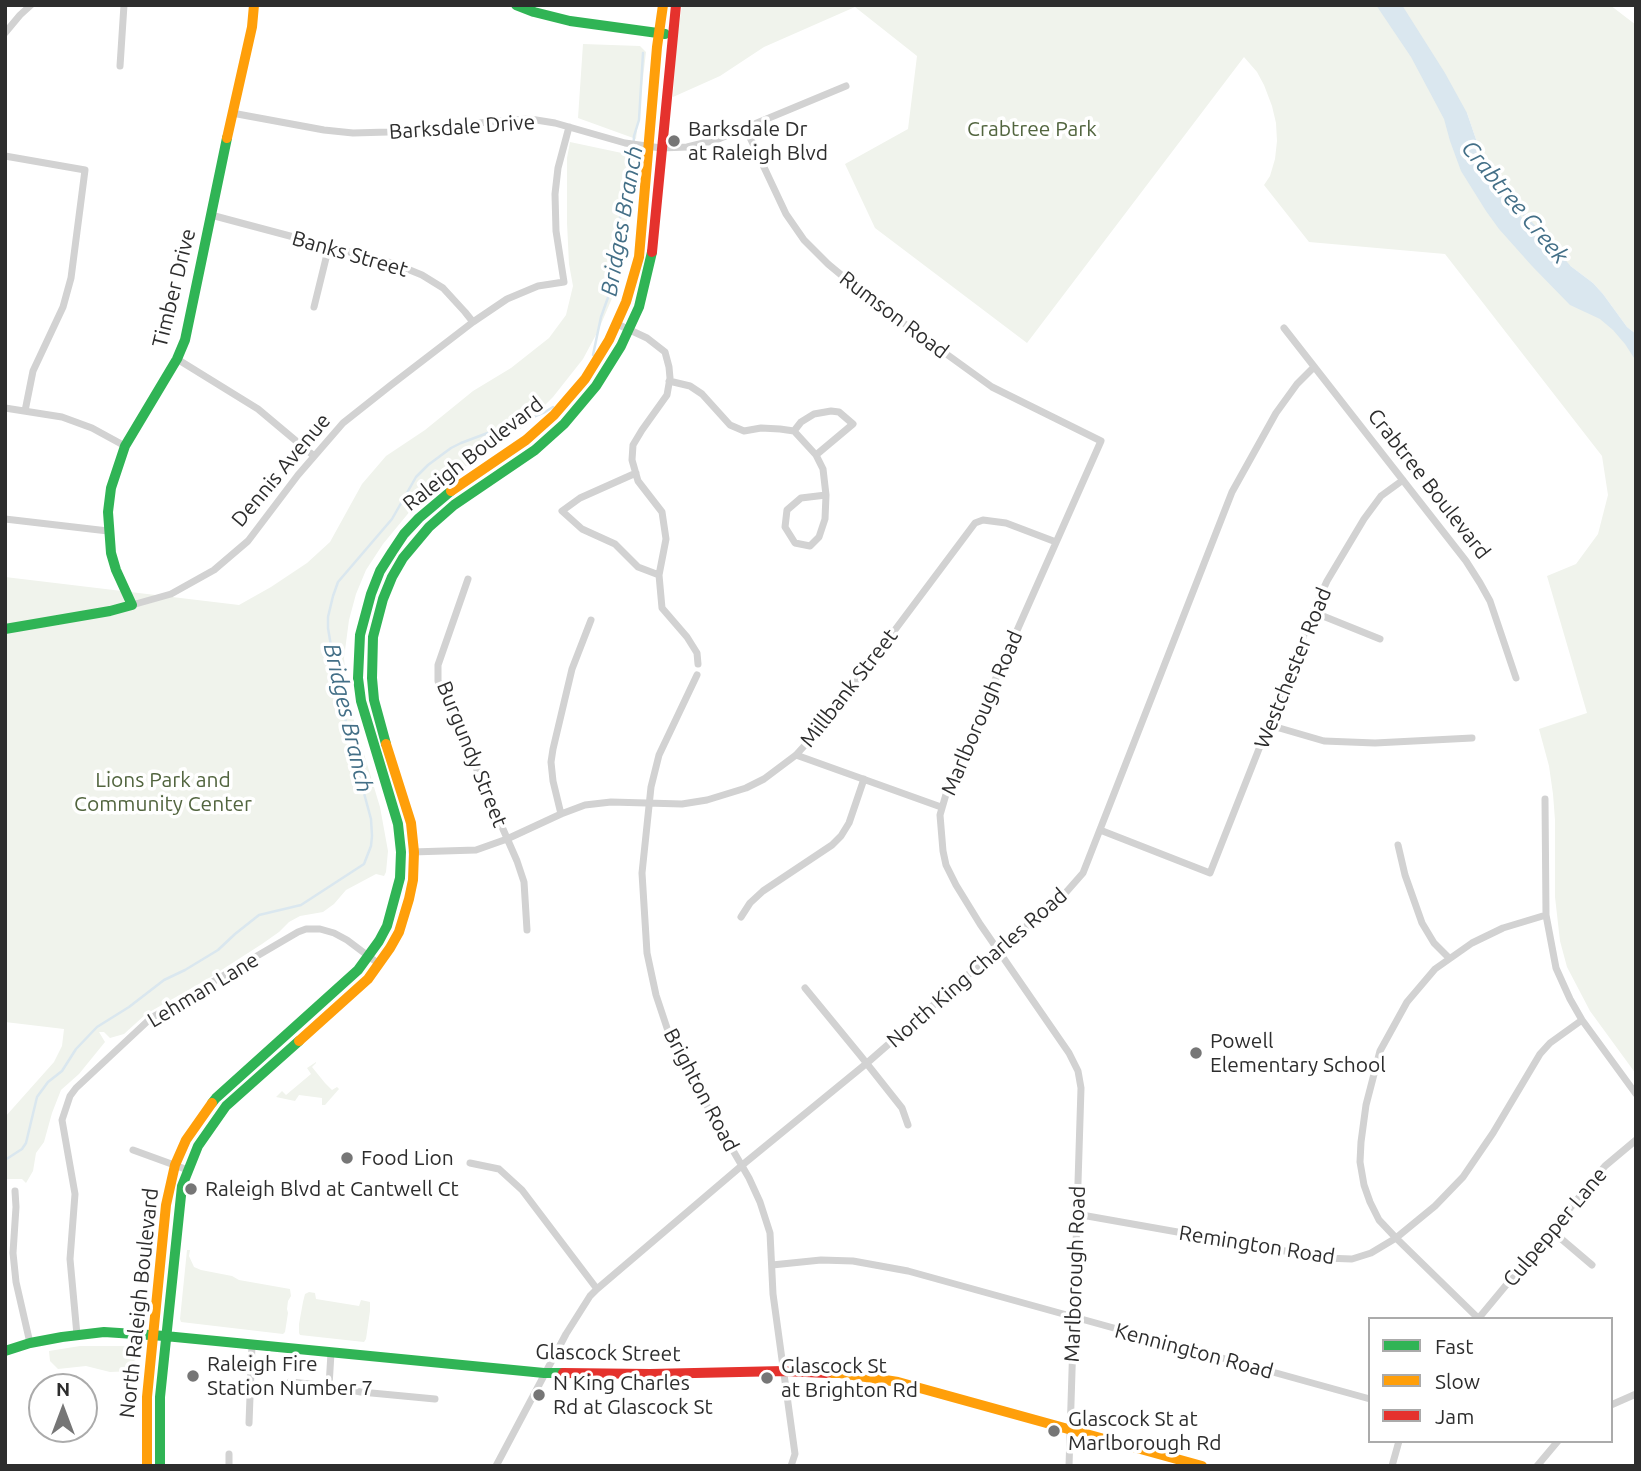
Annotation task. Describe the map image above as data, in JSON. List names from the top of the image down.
{
  "streets": {
    "main road": [
      "Timber Drive",
      "Raleigh Boulevard",
      "Dennis Avenue",
      "North Raleigh Boulevard",
      "Glascock Street"
    ],
    "street": [
      "Barksdale Drive",
      "Banks Street",
      "Rumson Road",
      "Crabtree Boulevard",
      "Westchester Road",
      "Millbank Street",
      "Marlborough Road",
      "Burgundy Street",
      "North King Charles Road",
      "Lehman Lane",
      "Brighton Road",
      "Culpepper Lane",
      "Remington Road",
      "Kennington Road"
    ]
  },
  "crossings": [
    ["Barksdale Drive", "Timber Drive"],
    ["Barksdale Drive", "Rumson Road"],
    ["Barksdale Drive", "Raleigh Boulevard"],
    ["Barksdale Drive", "Dennis Avenue"],
    ["Banks Street", "Timber Drive"],
    ["Banks Street", "Dennis Avenue"],
    ["Timber Drive", "Dennis Avenue"],
    ["Rumson Road", "Marlborough Road"],
    ["Raleigh Boulevard", "Millbank Street"],
    ["Raleigh Boulevard", "North Raleigh Boulevard"],
    ["Crabtree Boulevard", "Westchester Road"],
    ["Crabtree Boulevard", "North King Charles Road"],
    ["Westchester Road", "North King Charles Road"],
    ["Millbank Street", "Marlborough Road"],
    ["Millbank Street", "Burgundy Street"],
    ["Millbank Street", "Brighton Road"],
    ["Millbank Street", "North Raleigh Boulevard"],
    ["Marlborough Road", "North King Charles Road"],
    ["Marlborough Road", "Remington Road"],
    ["Marlborough Road", "Kennington Road"],
    ["Marlborough Road", "Glascock Street"],
    ["North King Charles Road", "Brighton Road"],
    ["North King Charles Road", "Glascock Street"],
    ["Lehman Lane", "North Raleigh Boulevard"],
    ["Lehman Lane", "Glascock Street"],
    ["Brighton Road", "Kennington Road"],
    ["Brighton Road", "Glascock Street"],
    ["North Raleigh Boulevard", "Glascock Street"]
  ],
  "water": ["Crabtree Creek", "Bridges Branch"],
  "parks": ["Crabtree Park", "Lions Park and Community Center"],
  "places": [
    "Barksdale Dr at Raleigh Blvd",
    "Powell Elementary School",
    "Food Lion",
    "Raleigh Blvd at Cantwell Ct",
    "Raleigh Fire Station Number 7",
    "Glascock St at Brighton Rd",
    "N King Charles Rd at Glascock St",
    "Glascock St at Marlborough Rd"
  ],
  "legend": ["Fast", "Slow", "Jam"],
  "north": "top"
}
